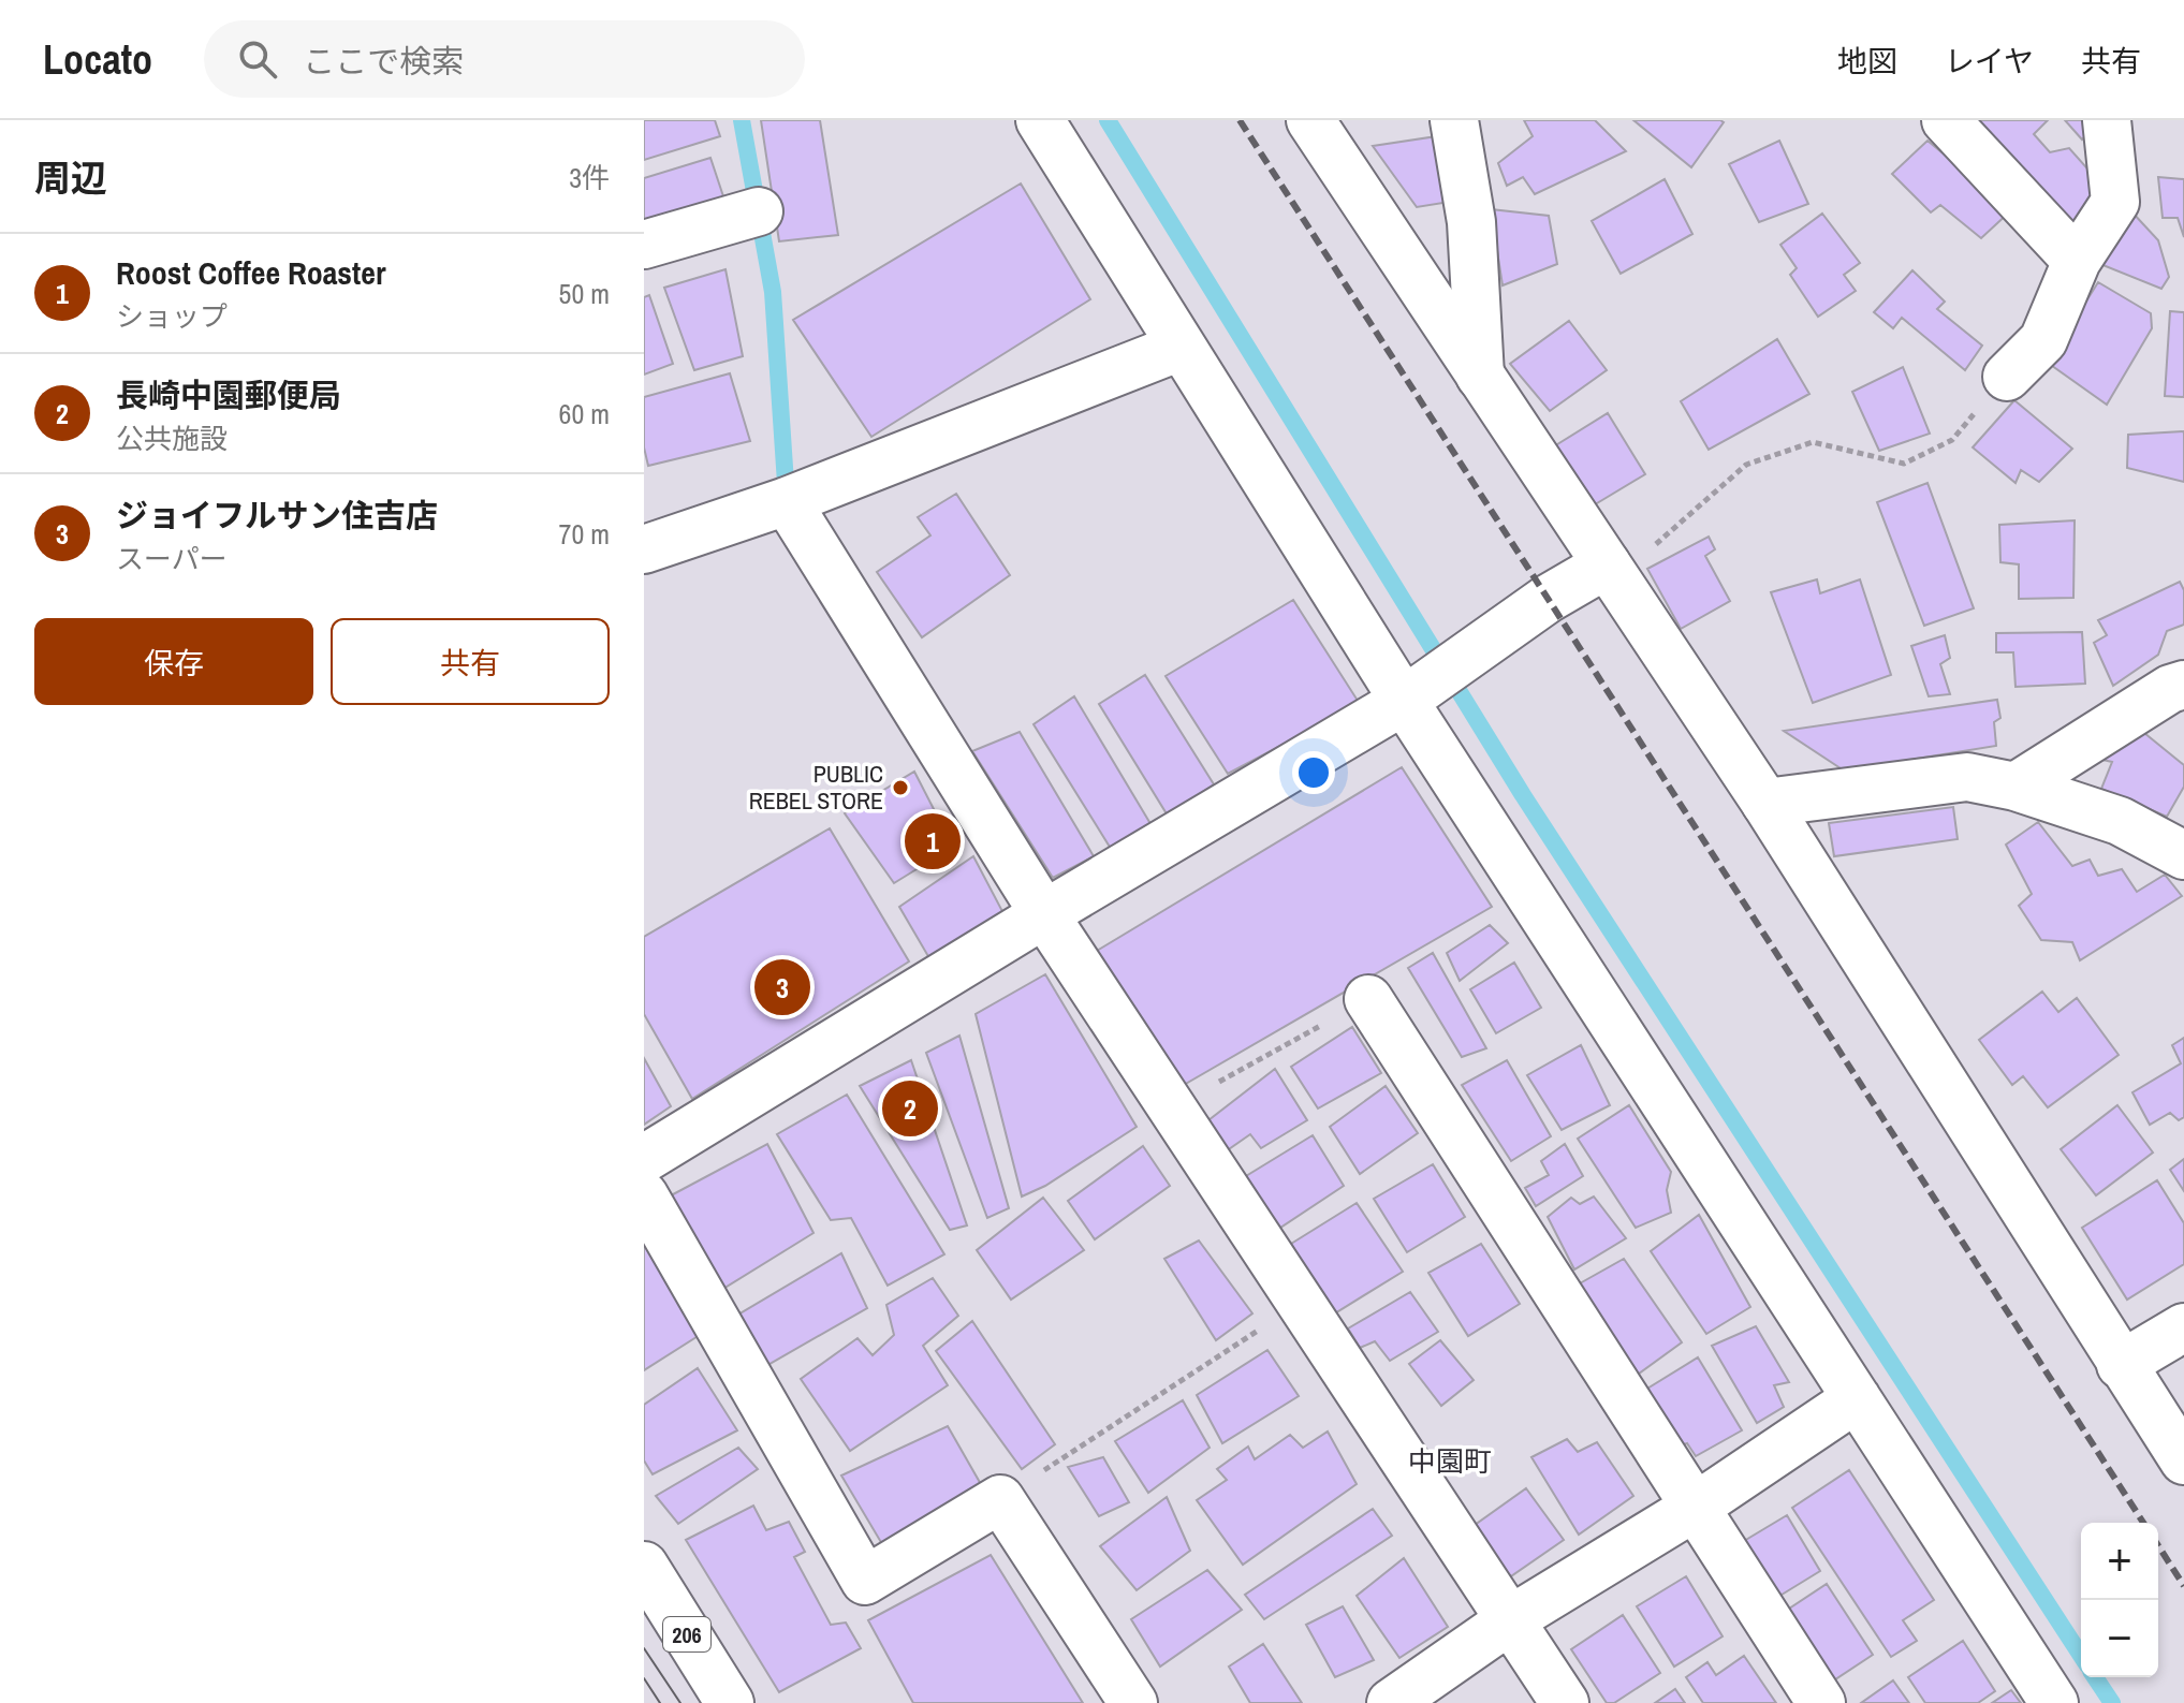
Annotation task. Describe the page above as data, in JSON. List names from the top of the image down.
{
  "streets": {
    "main road": ["206"]
  },
  "districts": ["中園町"],
  "places": ["PUBLIC REBEL STORE"],
  "page": {
    "header": "Locato",
    "search": "ここで検索",
    "nav": ["地図", "レイヤ", "共有"],
    "heading": ["周辺", "3件"],
    "list": [
      {
        "mark": "1",
        "name": "Roost Coffee Roaster",
        "note": "ショップ",
        "value": "50 m"
      },
      {
        "mark": "2",
        "name": "長崎中園郵便局",
        "note": "公共施設",
        "value": "60 m"
      },
      {
        "mark": "3",
        "name": "ジョイフルサン住吉店",
        "note": "スーパー",
        "value": "70 m"
      }
    ],
    "buttons": ["保存", "共有"],
    "pins": ["1", "3", "2"],
    "map_buttons": ["+", "−"]
  }
}
